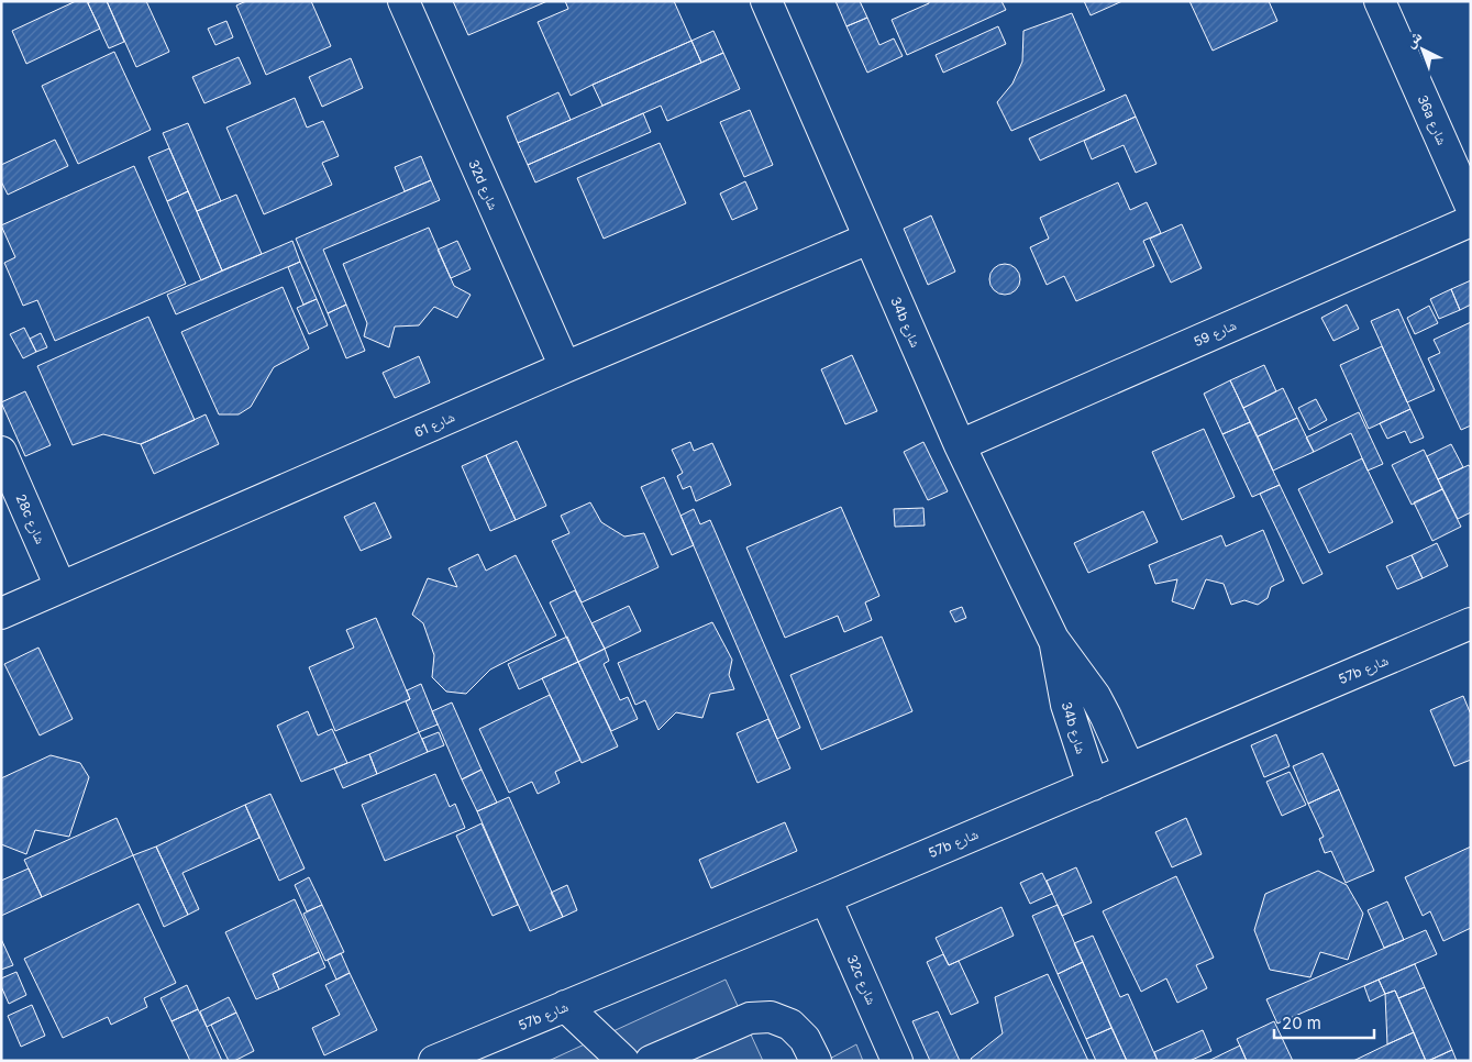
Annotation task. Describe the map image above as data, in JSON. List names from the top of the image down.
{
  "streets": {
    "street": [
      "36a شارع",
      "32d شارع",
      "34b شارع",
      "شارع 59",
      "شارع 61",
      "28c شارع",
      "57b شارع",
      "32c شارع"
    ]
  },
  "crossings": [
    ["32d شارع", "شارع 61"],
    ["34b شارع", "شارع 59"],
    ["34b شارع", "شارع 61"],
    ["34b شارع", "57b شارع"],
    ["شارع 61", "28c شارع"],
    ["57b شارع", "32c شارع"]
  ],
  "scale_bar": "20 m",
  "north": "top left"
}
